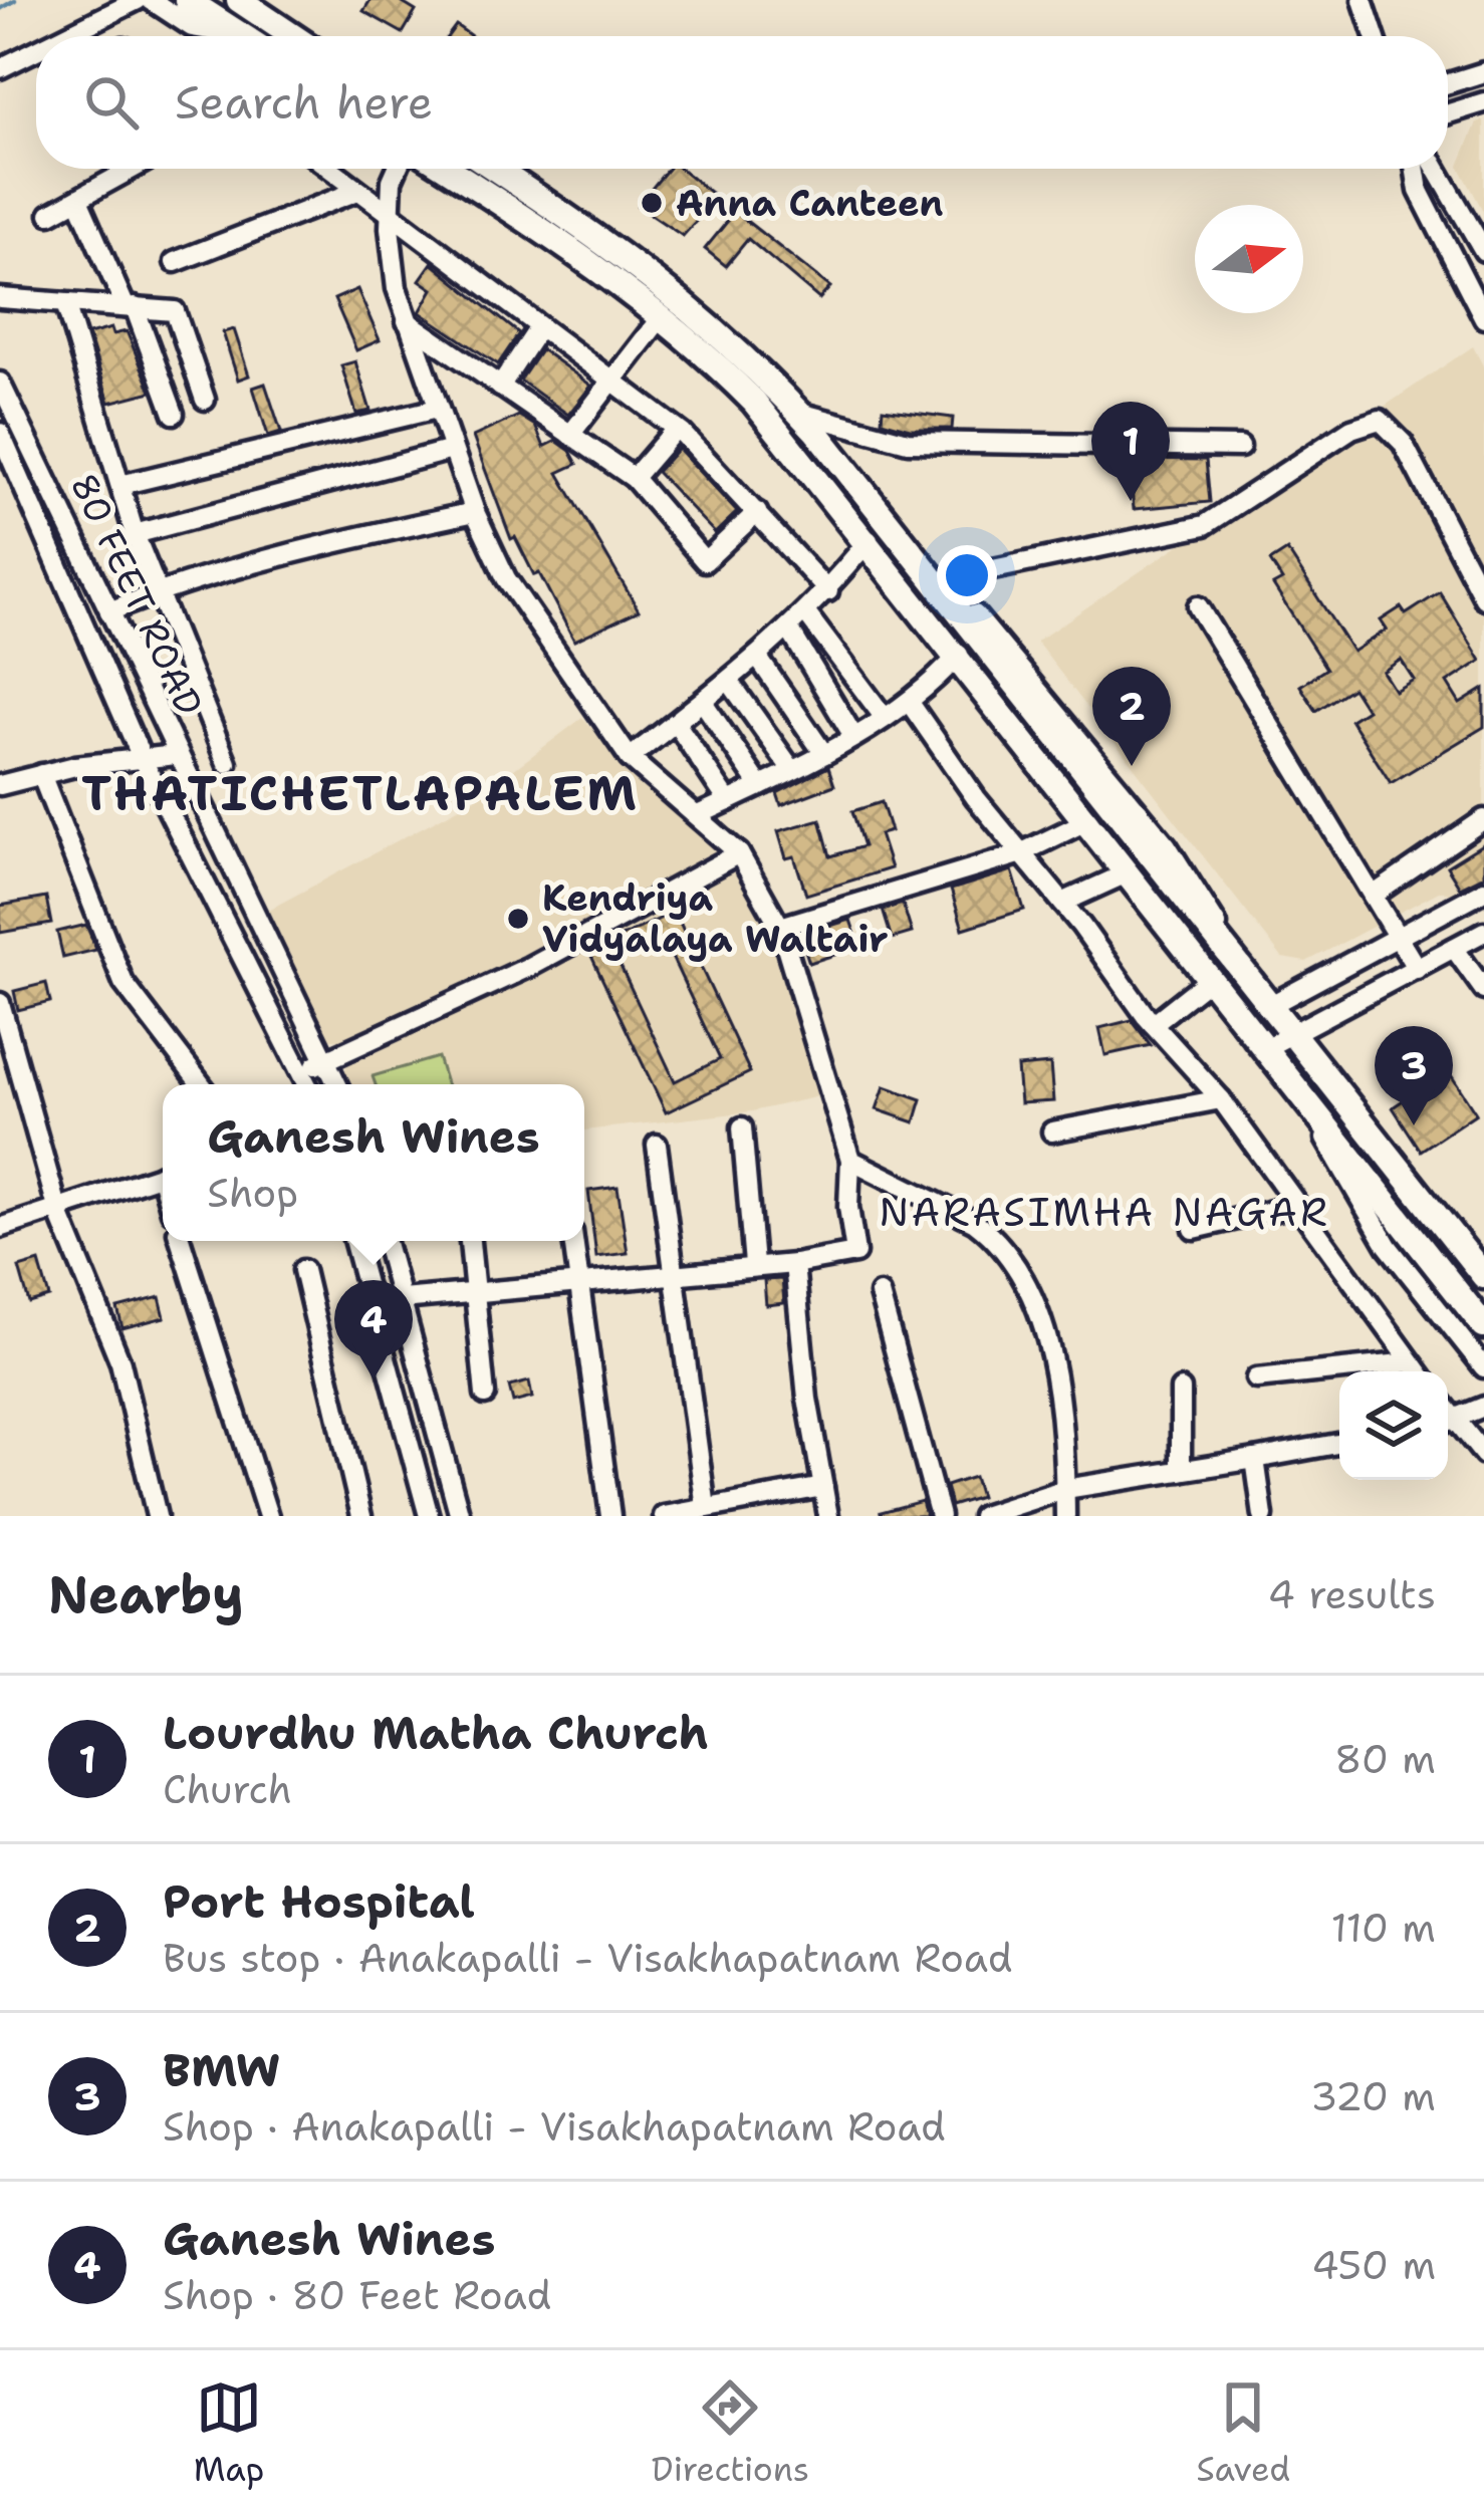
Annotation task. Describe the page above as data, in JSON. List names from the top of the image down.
{
  "streets": {
    "street": ["80 FEET ROAD"]
  },
  "districts": ["THATICHETLAPALEM", "NARASIMHA NAGAR"],
  "places": ["Anna Canteen", "Kendriya Vidyalaya Waltair"],
  "north": "right",
  "page": {
    "search": "Search here",
    "pins": [
      "1",
      "2",
      "3",
      "4"
    ],
    "popup": ["Ganesh Wines", "Shop"],
    "heading": ["Nearby", "4 results"],
    "list": [
      {
        "mark": "1",
        "name": "Lourdhu Matha Church",
        "note": "Church",
        "value": "80 m"
      },
      {
        "mark": "2",
        "name": "Port Hospital",
        "note": "Bus stop · Anakapalli - Visakhapatnam Road",
        "value": "110 m"
      },
      {
        "mark": "3",
        "name": "BMW",
        "note": "Shop · Anakapalli - Visakhapatnam Road",
        "value": "320 m"
      },
      {
        "mark": "4",
        "name": "Ganesh Wines",
        "note": "Shop · 80 Feet Road",
        "value": "450 m"
      }
    ],
    "nav": ["Map", "Directions", "Saved"]
  }
}
